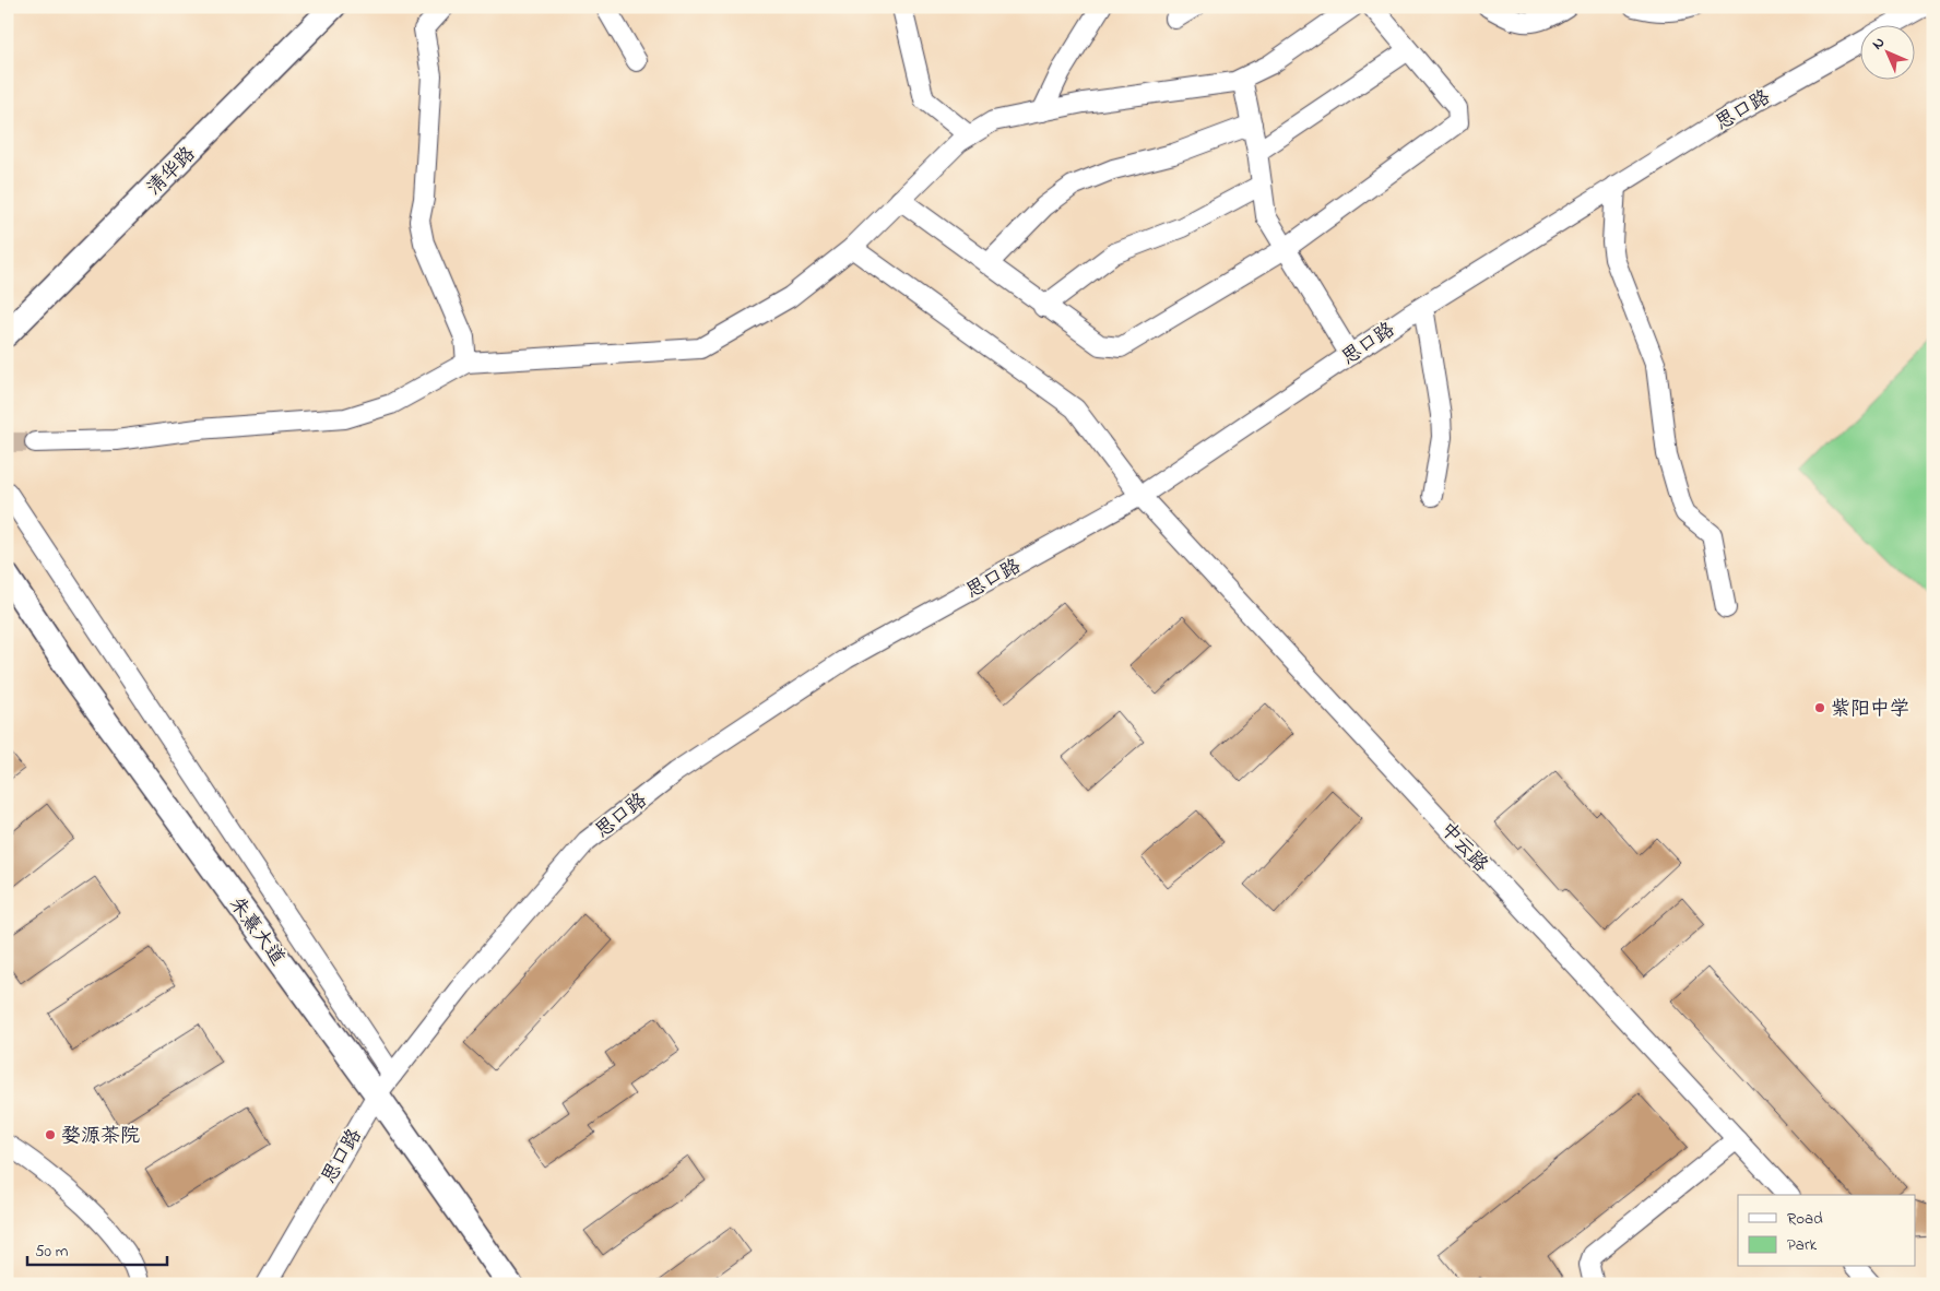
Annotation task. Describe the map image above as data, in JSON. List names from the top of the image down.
{
  "streets": {
    "main road": ["清华路", "朱熹大道"],
    "street": ["思口路", "中云路"]
  },
  "crossings": [
    ["思口路", "中云路"],
    ["思口路", "朱熹大道"]
  ],
  "places": ["紫阳中学", "婺源茶院"],
  "legend": ["Road", "Park"],
  "scale_bar": "50 m",
  "north": "top left"
}
